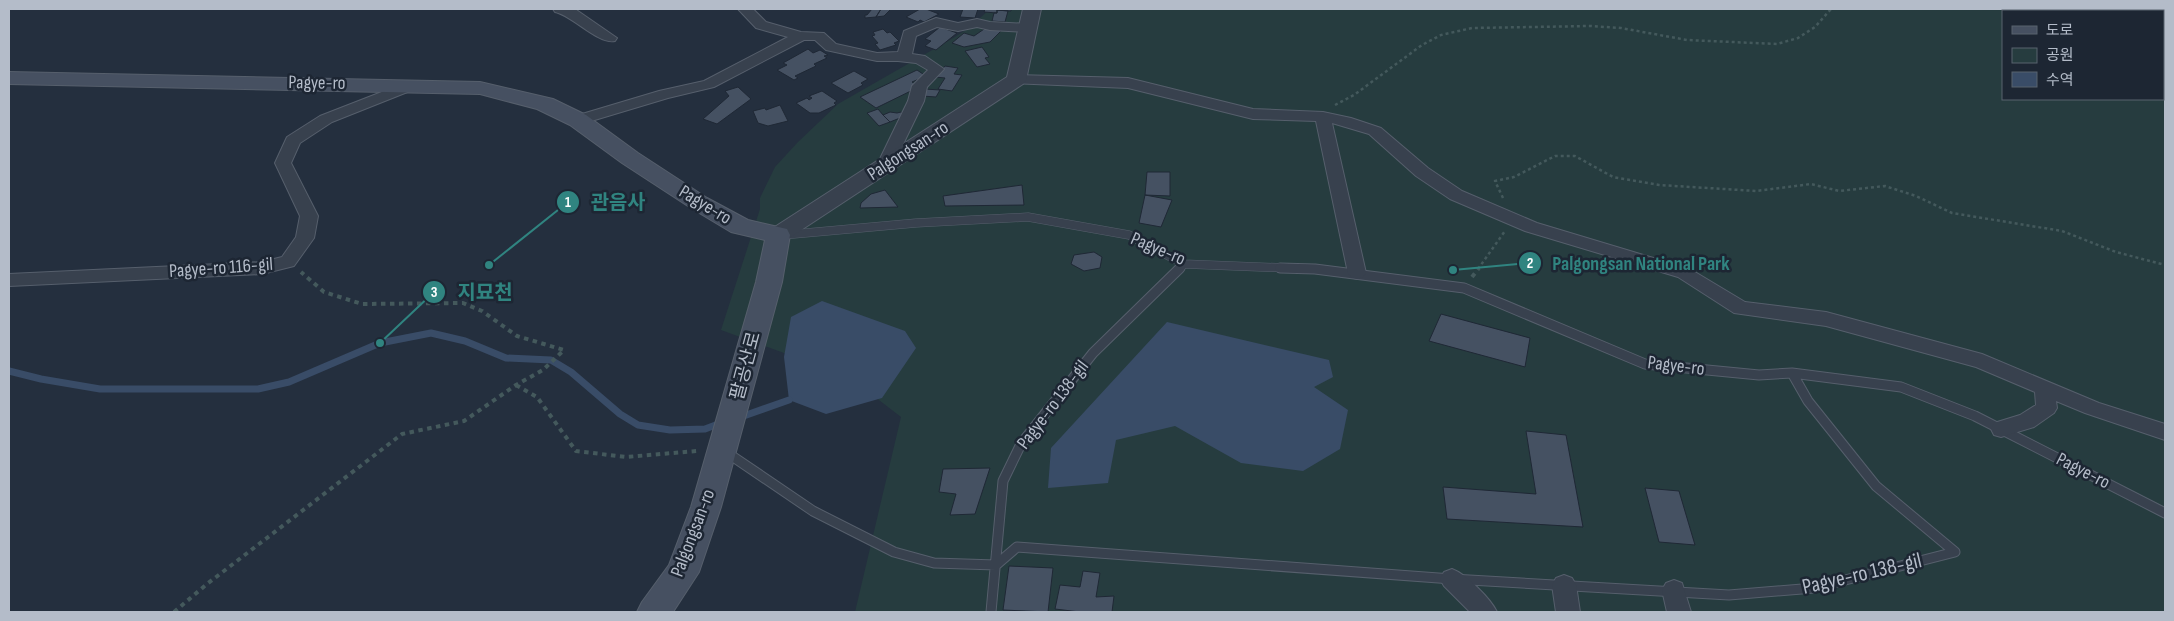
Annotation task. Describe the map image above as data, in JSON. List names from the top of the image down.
{
  "streets": {
    "main road": ["Pagye-ro", "Palgongsan-ro", "팔공산로"],
    "street": ["Pagye-ro 116-gil"],
    "lane": ["Pagye-ro 138-gil"]
  },
  "crossings": [
    ["Pagye-ro", "Palgongsan-ro"],
    ["Pagye-ro", "Pagye-ro 116-gil"],
    ["Pagye-ro", "팔공산로"],
    ["Pagye-ro", "Pagye-ro 138-gil"],
    ["Palgongsan-ro", "팔공산로"]
  ],
  "places": ["관음사", "Palgongsan National Park", "지묘천"],
  "legend": ["도로", "공원", "수역"]
}
